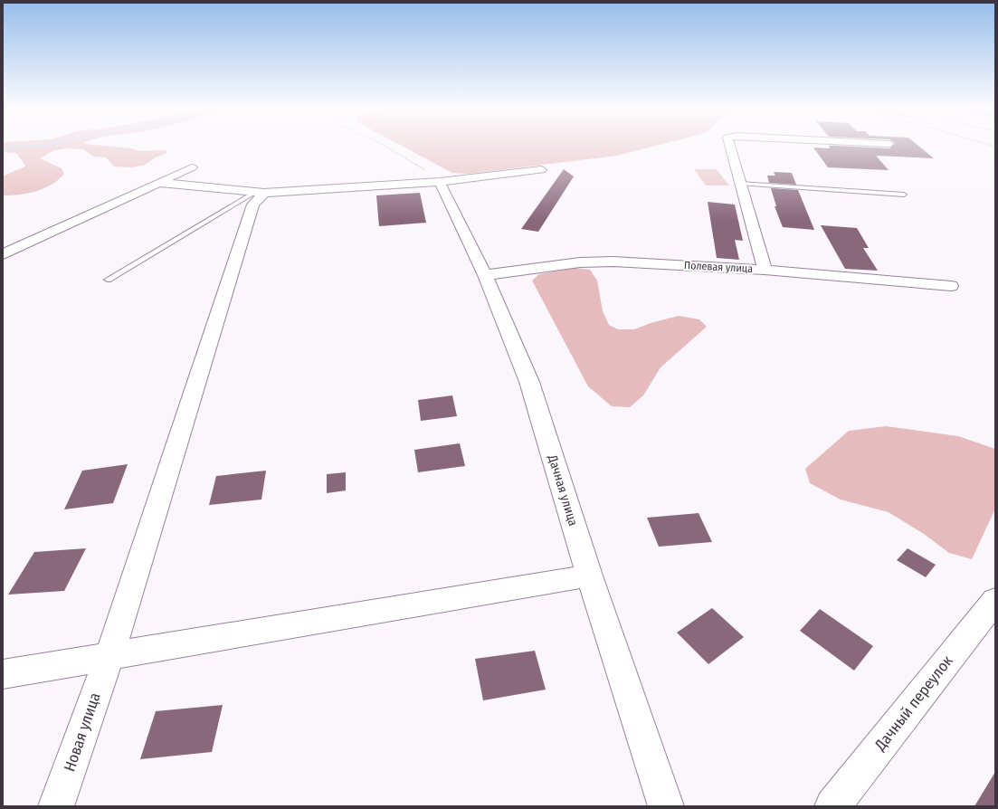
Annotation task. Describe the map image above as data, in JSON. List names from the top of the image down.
{
  "streets": {
    "street": [
      "Полевая улица",
      "Дачная улица",
      "Дачный переулок",
      "Новая улица"
    ]
  },
  "crossings": [
    ["Полевая улица", "Дачная улица"]
  ]
}
